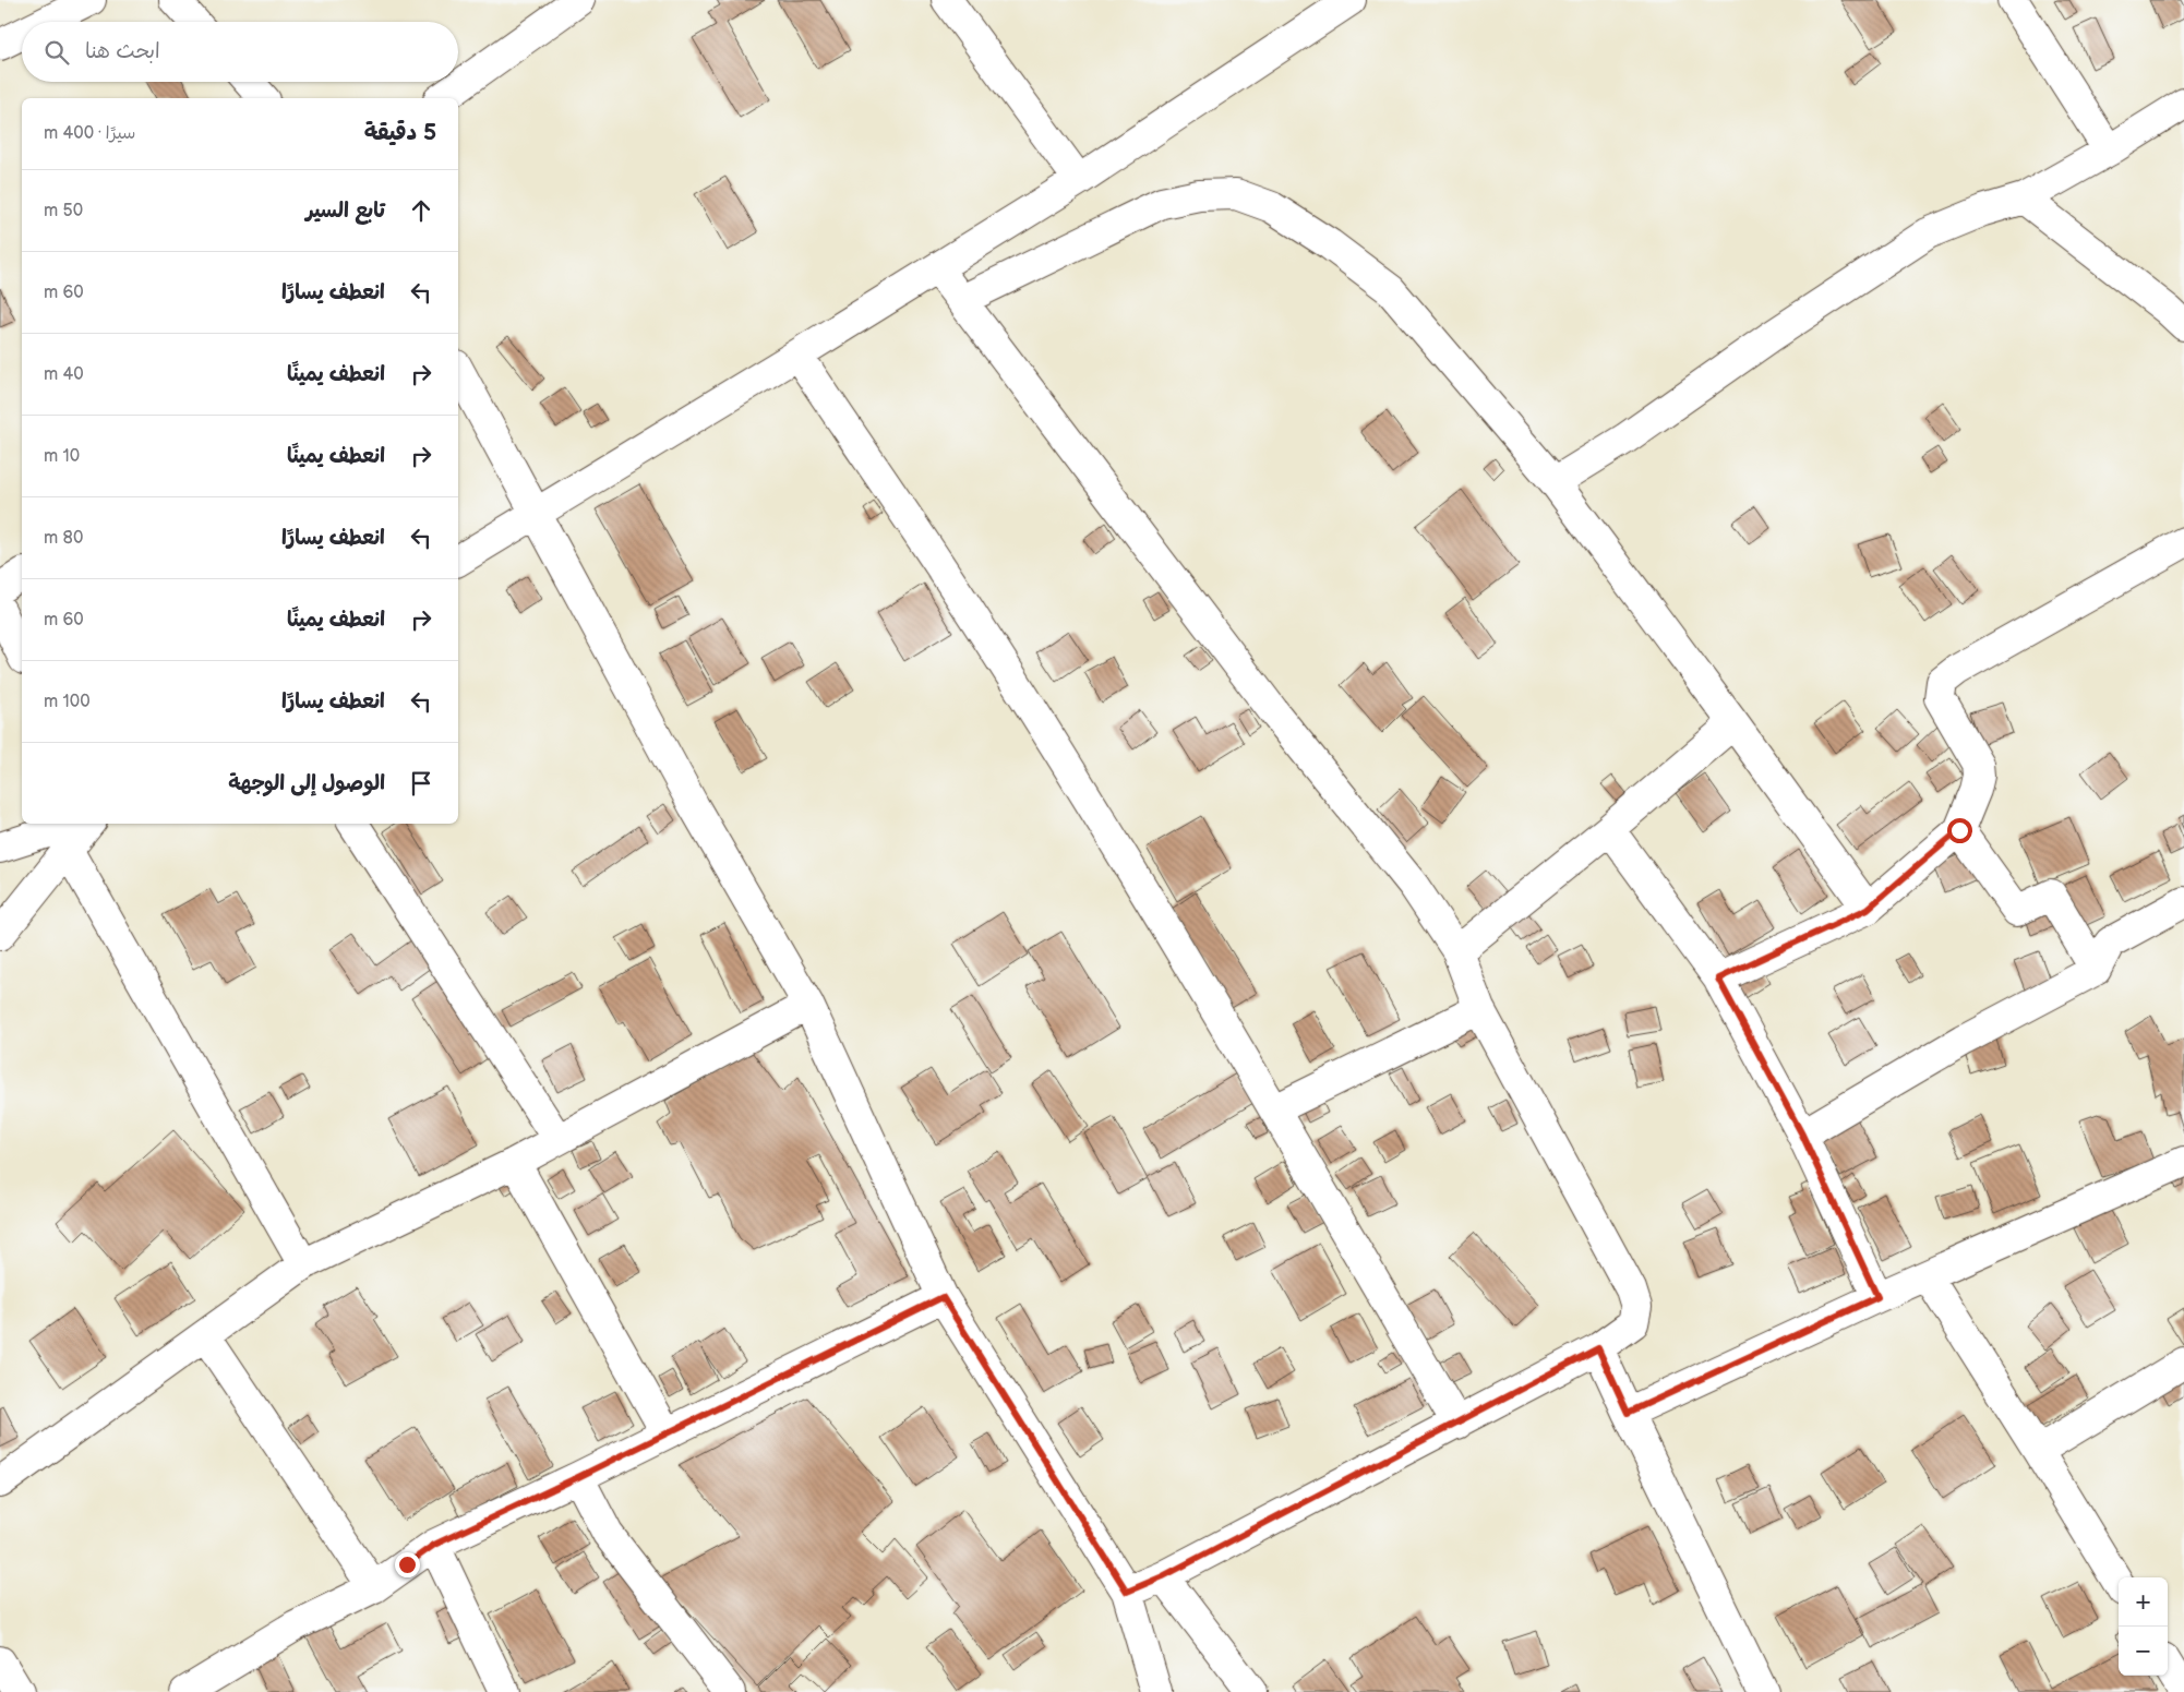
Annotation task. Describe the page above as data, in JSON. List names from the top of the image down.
{
  "page": {
    "search": "ابحث هنا",
    "heading": ["5 دقيقة", "سيرًا · 400 m"],
    "list": [
      ["تابع السير", "50 m"],
      ["انعطف يسارًا", "60 m"],
      ["انعطف يمينًا", "40 m"],
      ["انعطف يمينًا", "10 m"],
      ["انعطف يسارًا", "80 m"],
      ["انعطف يمينًا", "60 m"],
      ["انعطف يسارًا", "100 m"],
      "الوصول إلى الوجهة"
    ],
    "map_buttons": ["+", "−"]
  }
}
